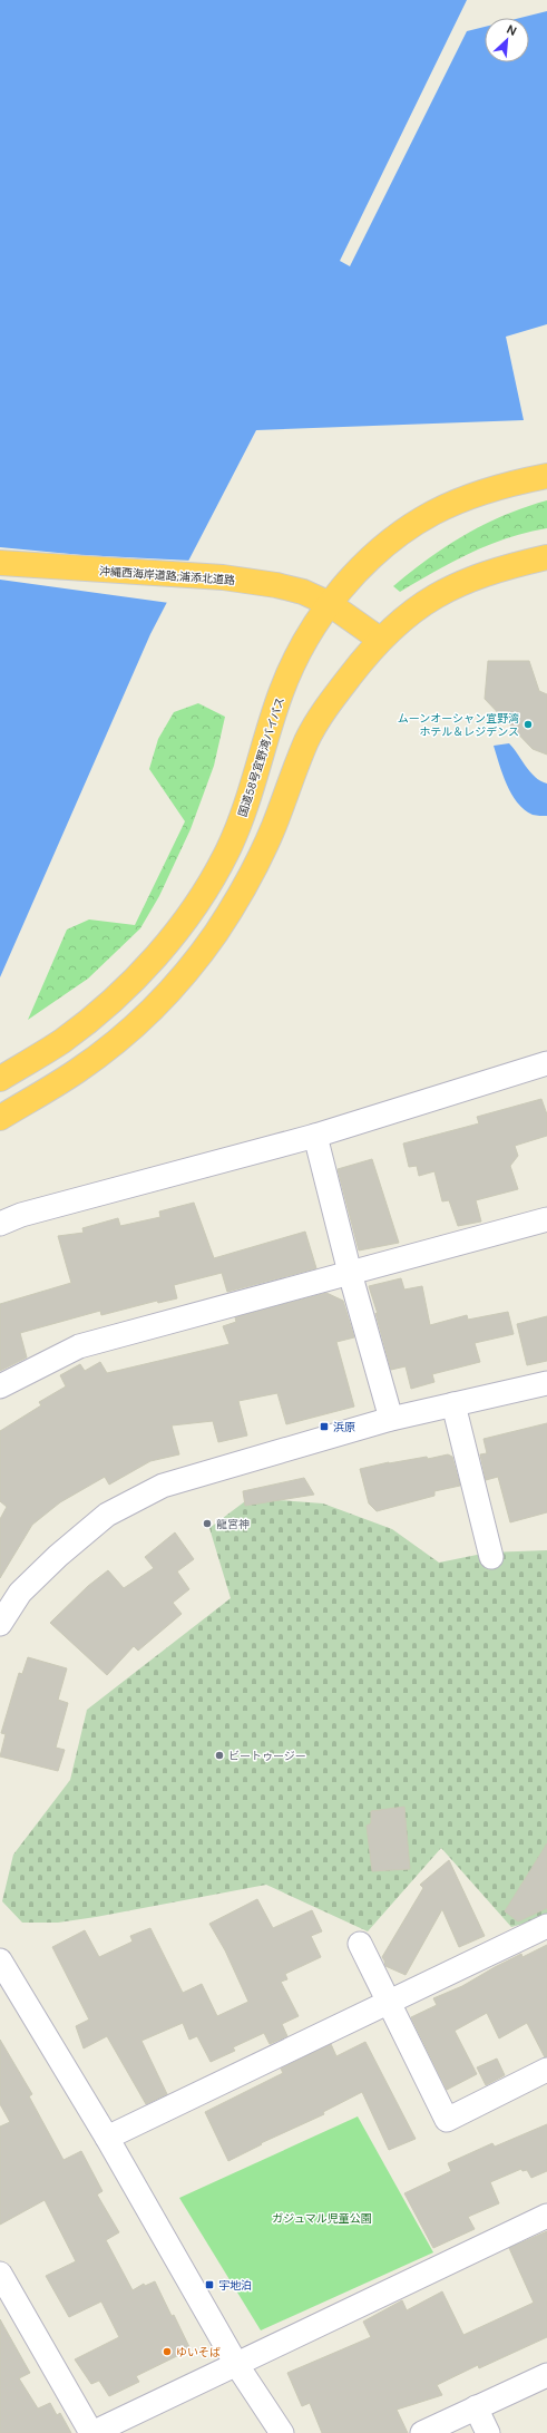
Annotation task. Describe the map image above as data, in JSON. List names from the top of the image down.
{
  "streets": {
    "highway": ["沖縄西海岸道路;浦添北道路", "国道58号宜野湾バイパス"]
  },
  "crossings": [
    ["沖縄西海岸道路;浦添北道路", "国道58号宜野湾バイパス"]
  ],
  "parks": ["ガジュマル児童公園"],
  "places": {
    "other": [
      "ムーンオーシャン宜野湾 ホテル＆レジデンス",
      "龍宮神",
      "ビートゥージー",
      "ゆいそば"
    ],
    "transit": ["浜原", "宇地泊"]
  },
  "north": "top right"
}
